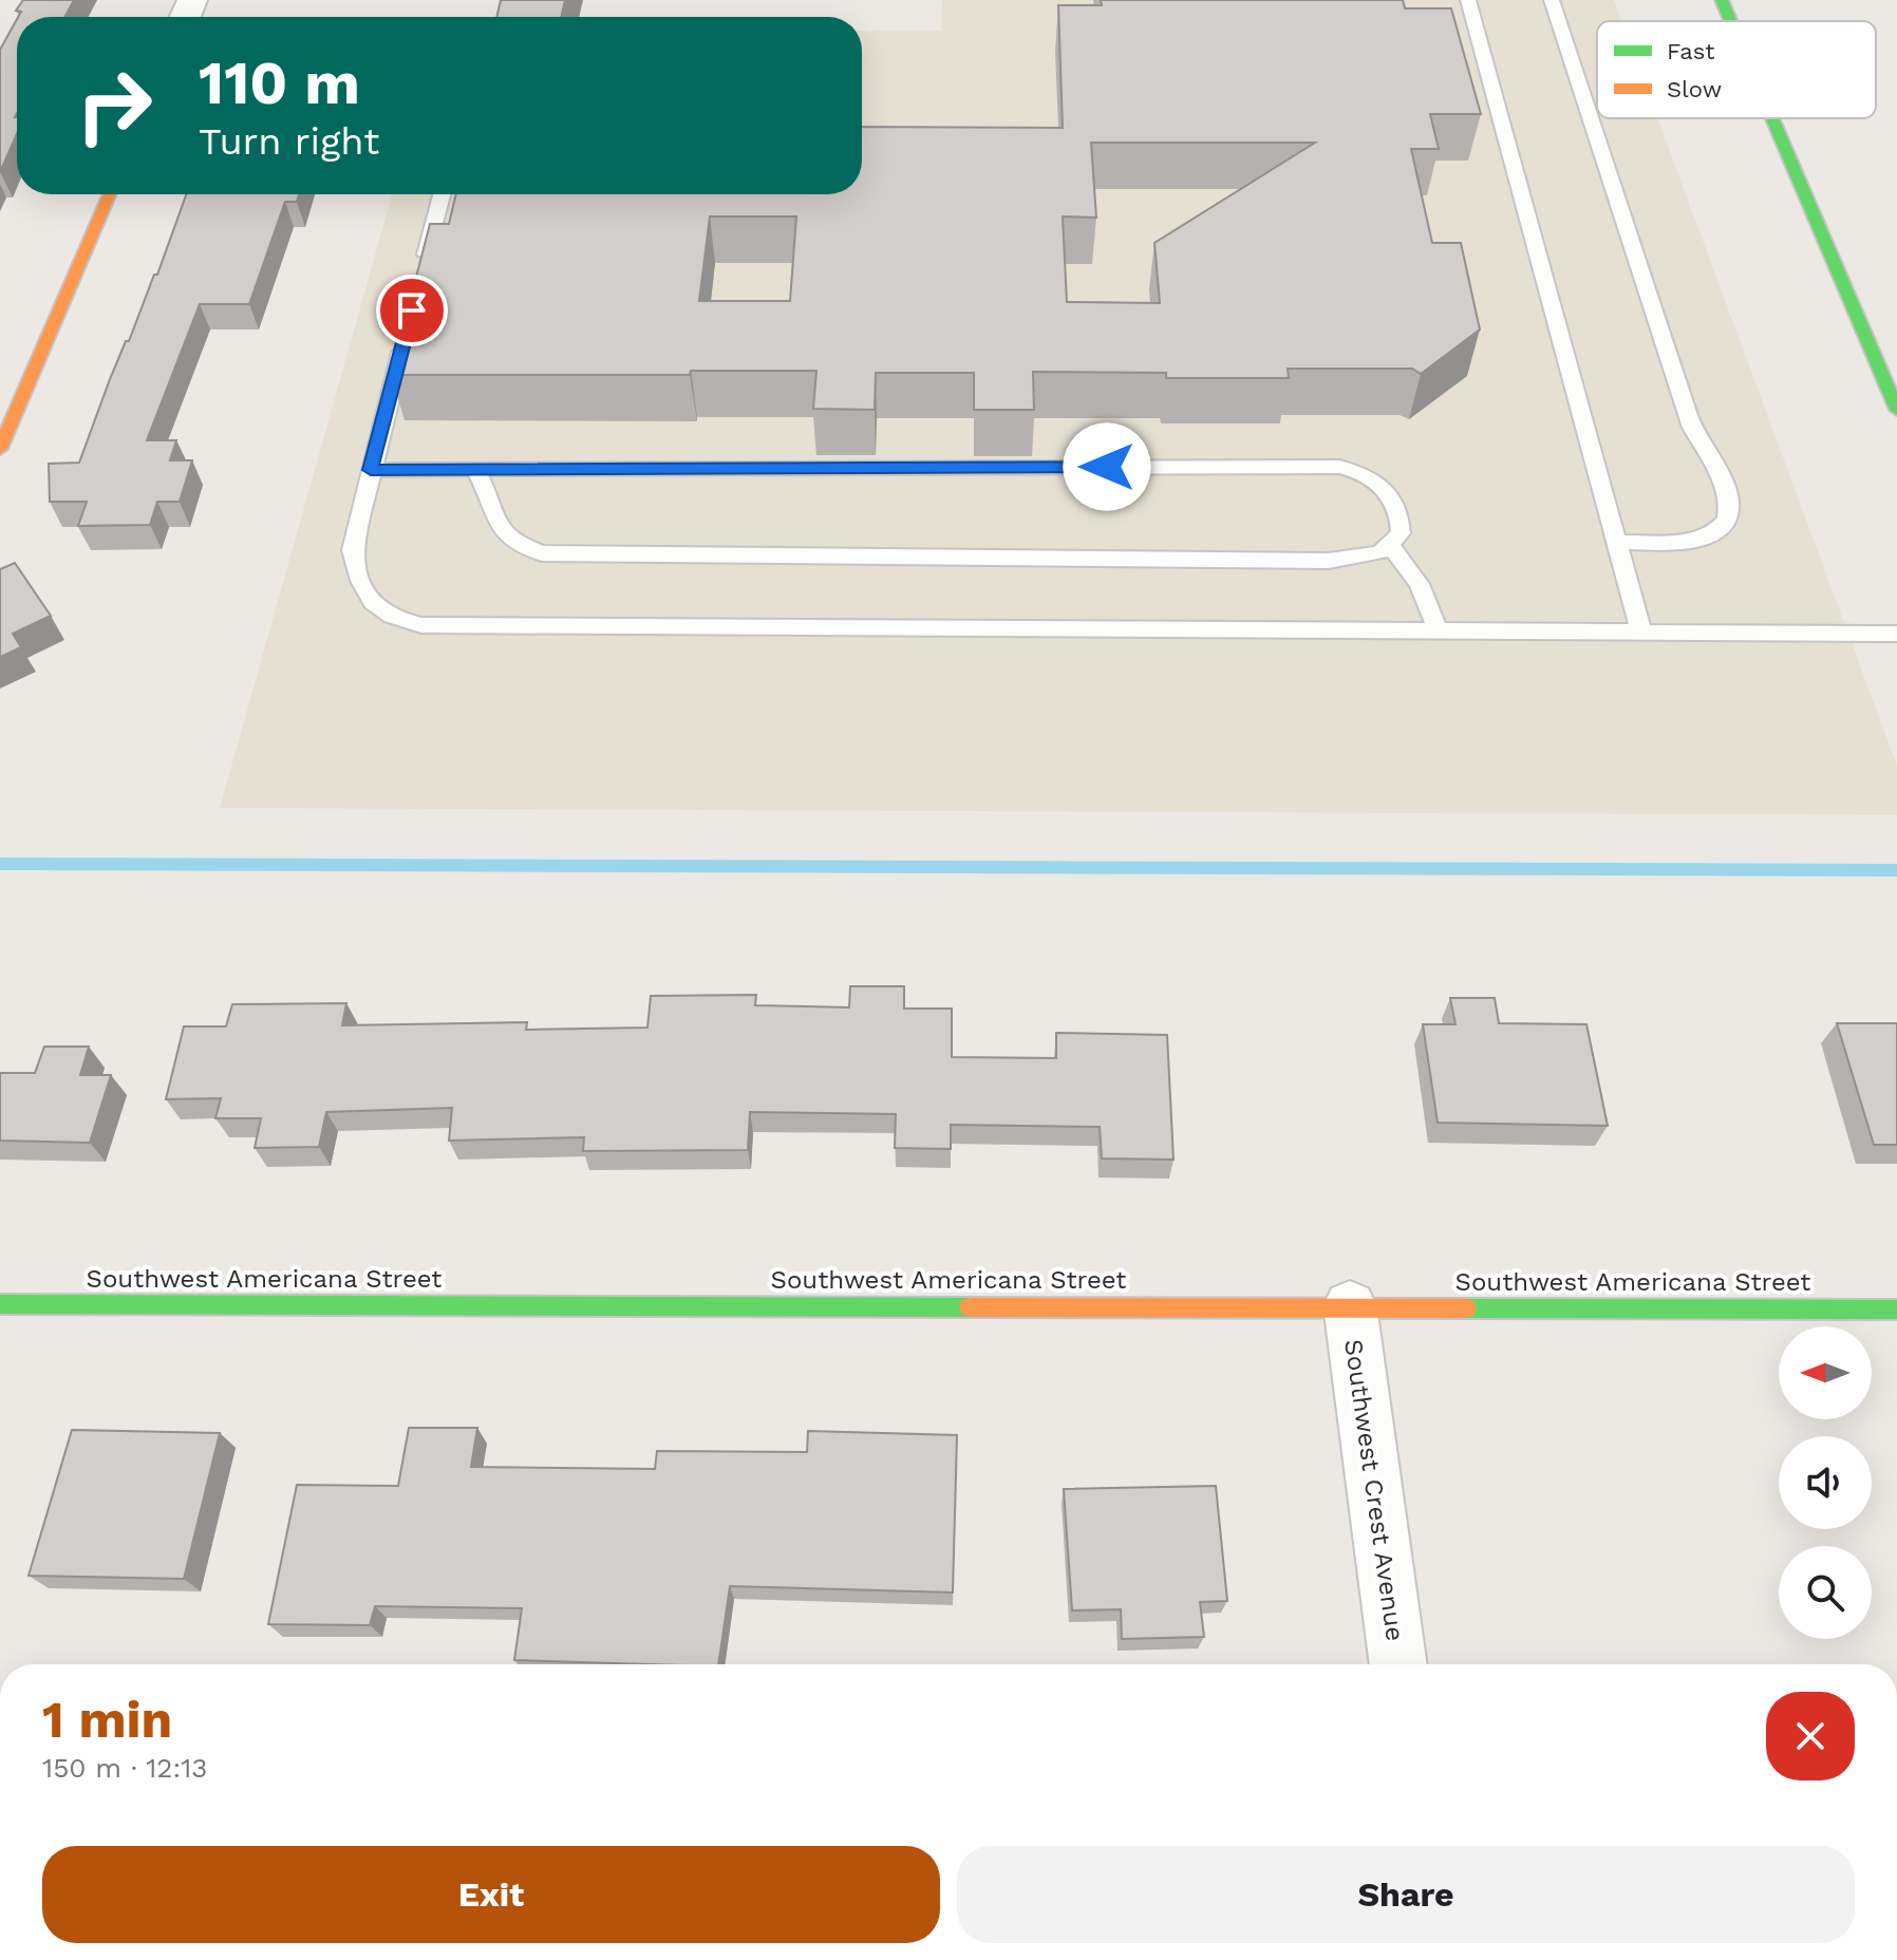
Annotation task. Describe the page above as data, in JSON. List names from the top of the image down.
{
  "streets": {
    "street": ["Southwest Americana Street", "Southwest Crest Avenue"]
  },
  "crossings": [
    ["Southwest Americana Street", "Southwest Crest Avenue"]
  ],
  "legend": ["Fast", "Slow"],
  "north": "left",
  "page": {
    "turn": ["110 m", "Turn right"],
    "heading": ["1 min", "150 m · 12:13"],
    "buttons": ["Exit", "Share"]
  }
}
